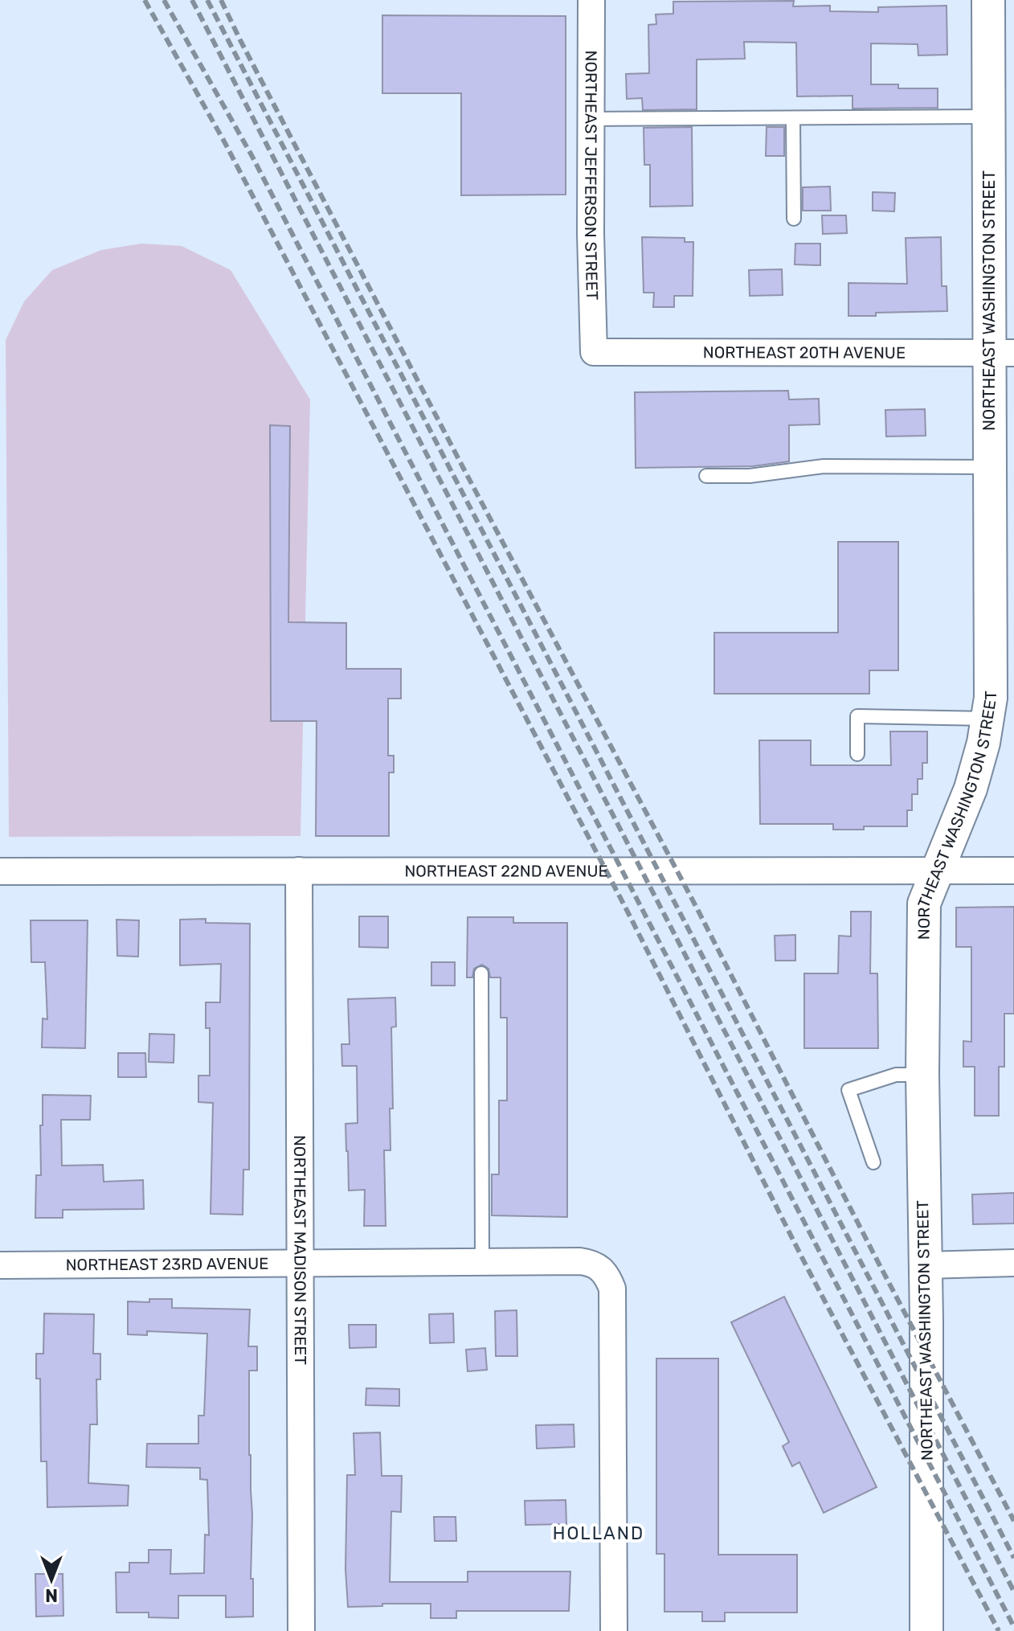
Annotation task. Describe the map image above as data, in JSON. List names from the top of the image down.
{
  "streets": {
    "street": [
      "NORTHEAST JEFFERSON STREET",
      "NORTHEAST WASHINGTON STREET",
      "NORTHEAST 20TH AVENUE",
      "NORTHEAST 22ND AVENUE",
      "NORTHEAST MADISON STREET",
      "NORTHEAST 23RD AVENUE"
    ]
  },
  "crossings": [
    ["NORTHEAST JEFFERSON STREET", "NORTHEAST 20TH AVENUE"],
    ["NORTHEAST WASHINGTON STREET", "NORTHEAST 20TH AVENUE"],
    ["NORTHEAST WASHINGTON STREET", "NORTHEAST 22ND AVENUE"],
    ["NORTHEAST 22ND AVENUE", "NORTHEAST MADISON STREET"],
    ["NORTHEAST MADISON STREET", "NORTHEAST 23RD AVENUE"]
  ],
  "districts": ["HOLLAND"],
  "north": "bottom"
}
